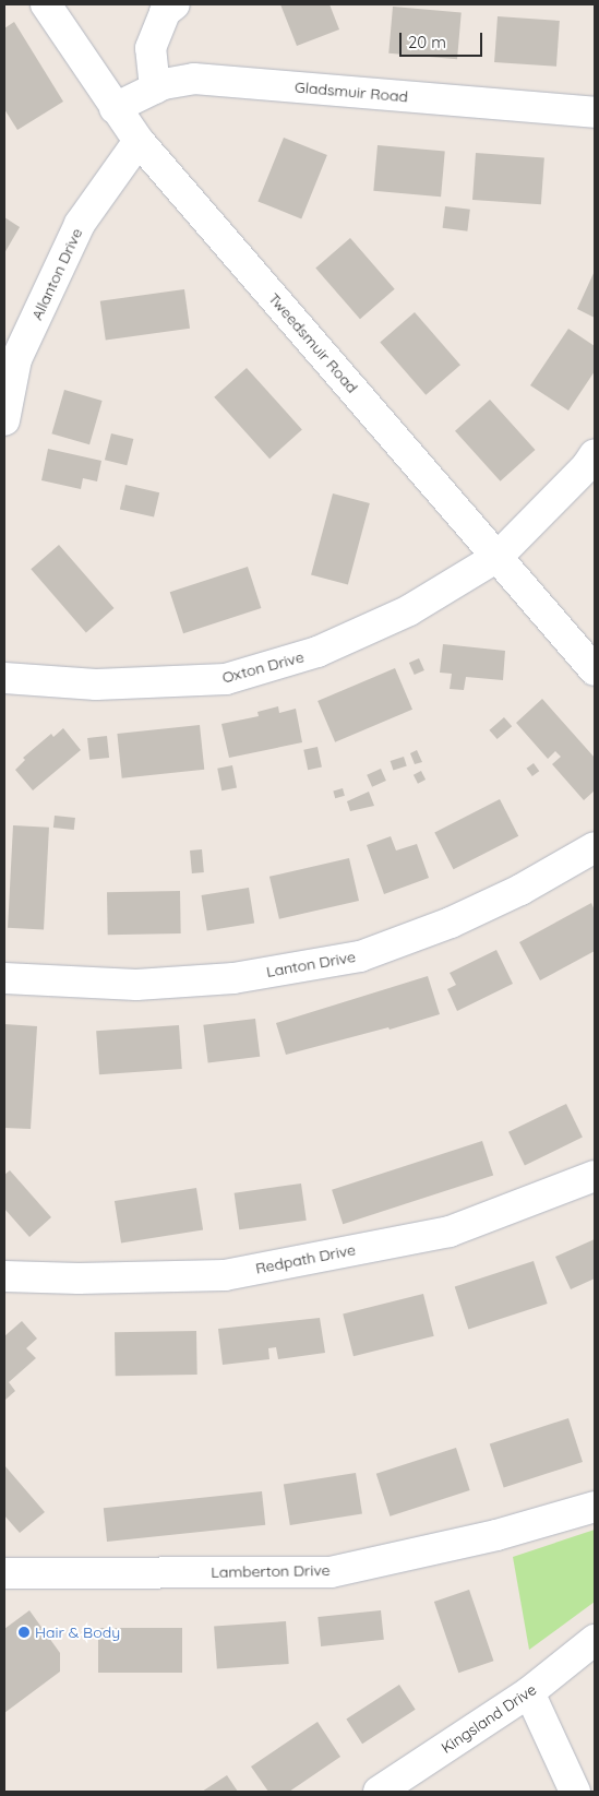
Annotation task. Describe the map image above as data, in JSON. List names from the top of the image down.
{
  "streets": {
    "street": [
      "Gladsmuir Road",
      "Allanton Drive",
      "Tweedsmuir Road",
      "Oxton Drive",
      "Lanton Drive",
      "Redpath Drive",
      "Lamberton Drive",
      "Kingsland Drive"
    ]
  },
  "crossings": [
    ["Gladsmuir Road", "Tweedsmuir Road"],
    ["Allanton Drive", "Tweedsmuir Road"],
    ["Tweedsmuir Road", "Oxton Drive"]
  ],
  "places": ["Hair & Body"],
  "scale_bar": "20 m"
}
